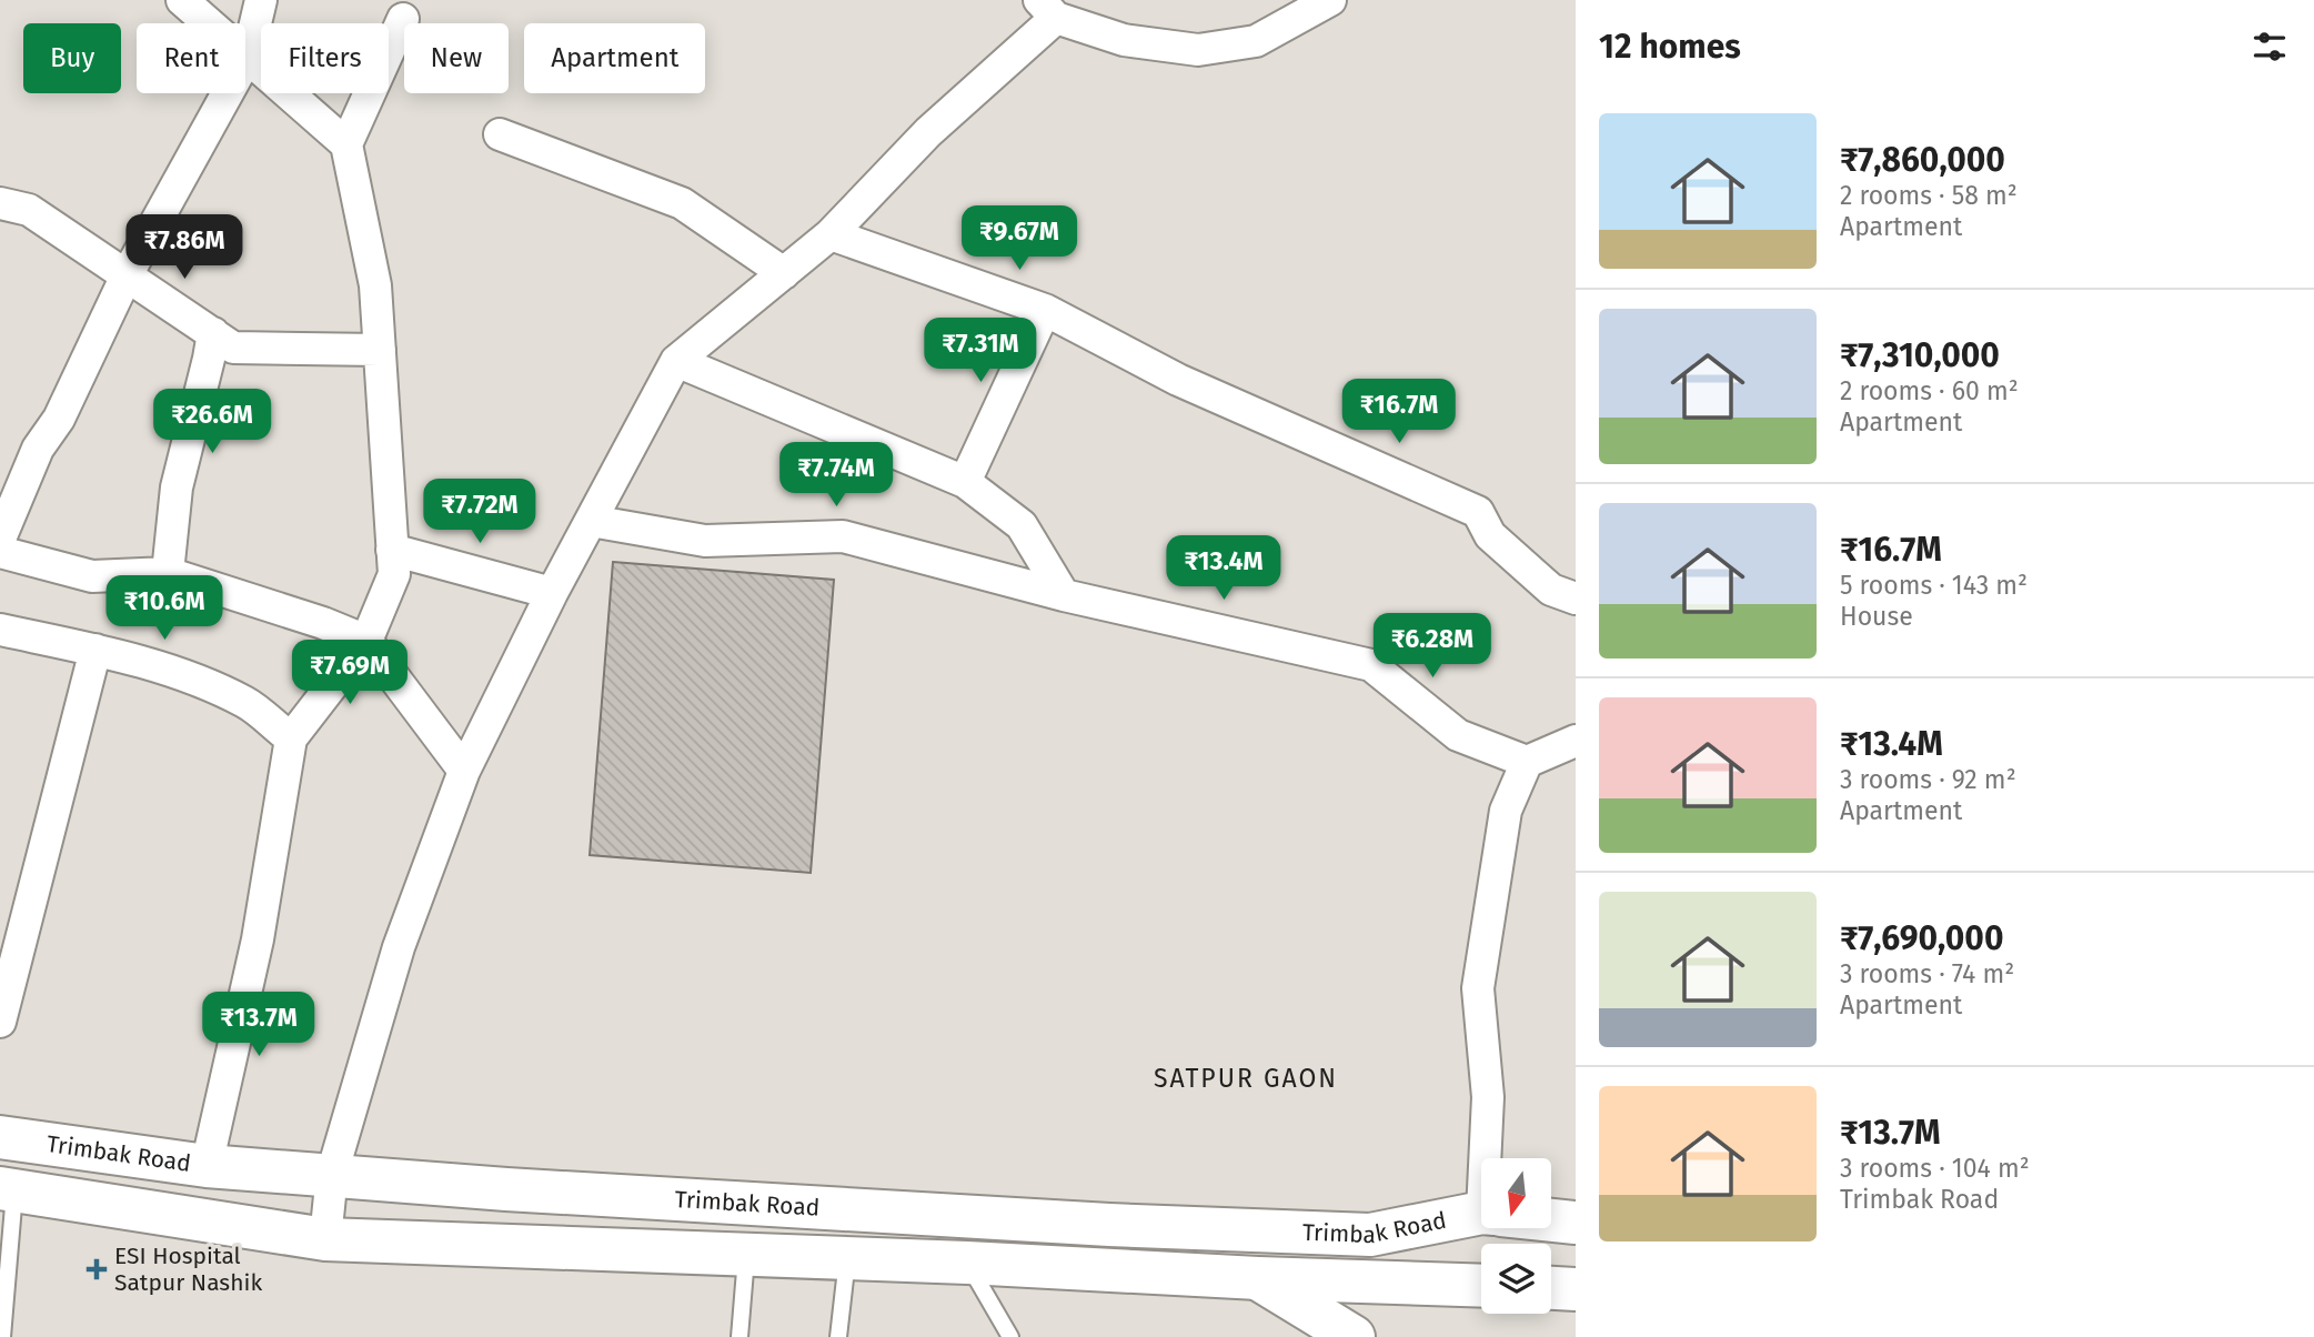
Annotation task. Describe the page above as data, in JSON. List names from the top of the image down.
{
  "streets": {
    "highway": ["Trimbak Road"]
  },
  "districts": ["SATPUR GAON"],
  "places": {
    "health": ["ESI Hospital Satpur Nashik"]
  },
  "north": "bottom",
  "page": {
    "heading": "12 homes",
    "chip": [
      "Buy",
      "Rent",
      "Filters",
      "New",
      "Apartment"
    ],
    "list": [
      {
        "name": "₹7,860,000",
        "note": "2 rooms · 58 m² · Apartment"
      },
      {
        "name": "₹7,310,000",
        "note": "2 rooms · 60 m² · Apartment"
      },
      {
        "name": "₹16.7M",
        "note": "5 rooms · 143 m² · House"
      },
      {
        "name": "₹13.4M",
        "note": "3 rooms · 92 m² · Apartment"
      },
      {
        "name": "₹7,690,000",
        "note": "3 rooms · 74 m² · Apartment"
      },
      {
        "name": "₹13.7M",
        "note": "3 rooms · 104 m² · Trimbak Road"
      }
    ],
    "price": [
      "₹9.67M",
      "₹7.86M",
      "₹7.31M",
      "₹16.7M",
      "₹26.6M",
      "₹7.74M",
      "₹7.72M",
      "₹13.4M",
      "₹10.6M",
      "₹6.28M",
      "₹7.69M",
      "₹13.7M"
    ]
  }
}
